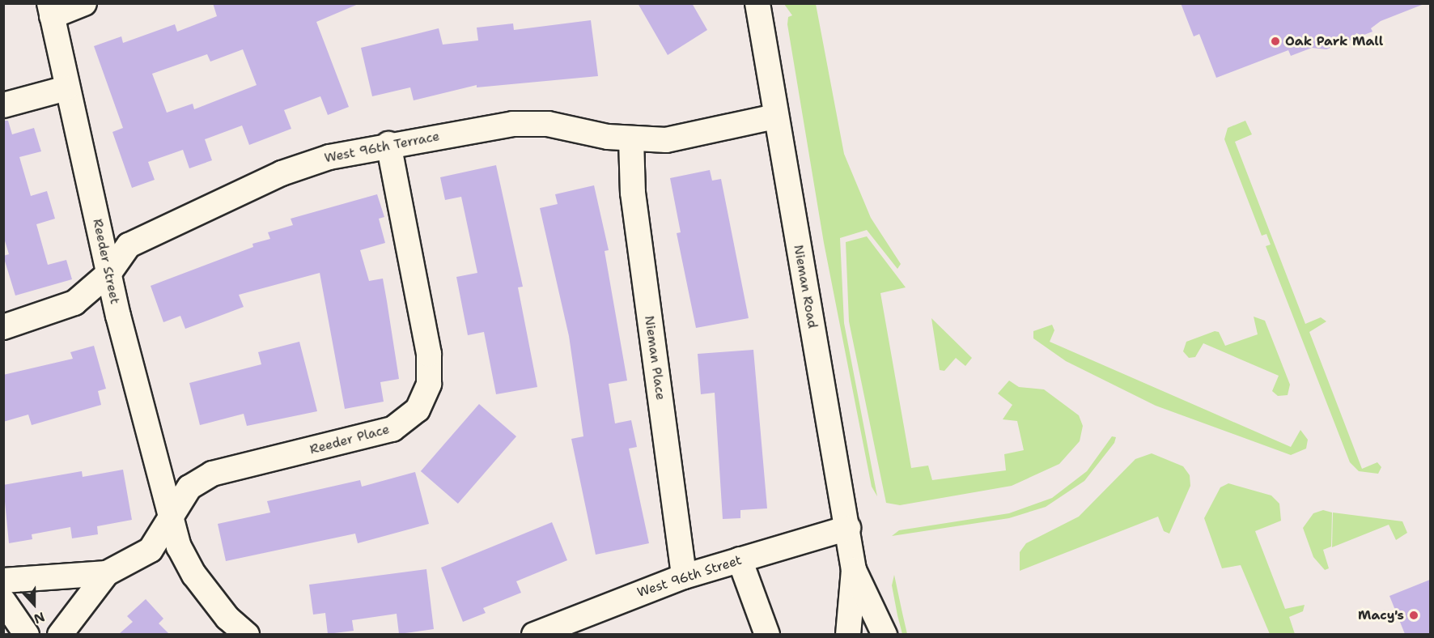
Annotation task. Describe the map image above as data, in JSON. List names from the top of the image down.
{
  "streets": {
    "street": [
      "West 96th Terrace",
      "Reeder Street",
      "Nieman Road",
      "Nieman Place",
      "Reeder Place",
      "West 96th Street"
    ]
  },
  "crossings": [
    ["West 96th Terrace", "Reeder Street"],
    ["West 96th Terrace", "Nieman Road"],
    ["West 96th Terrace", "Nieman Place"],
    ["West 96th Terrace", "Reeder Place"],
    ["Reeder Street", "Reeder Place"],
    ["Nieman Road", "West 96th Street"],
    ["Nieman Place", "West 96th Street"]
  ],
  "places": ["Oak Park Mall", "Macy's"],
  "north": "bottom"
}
